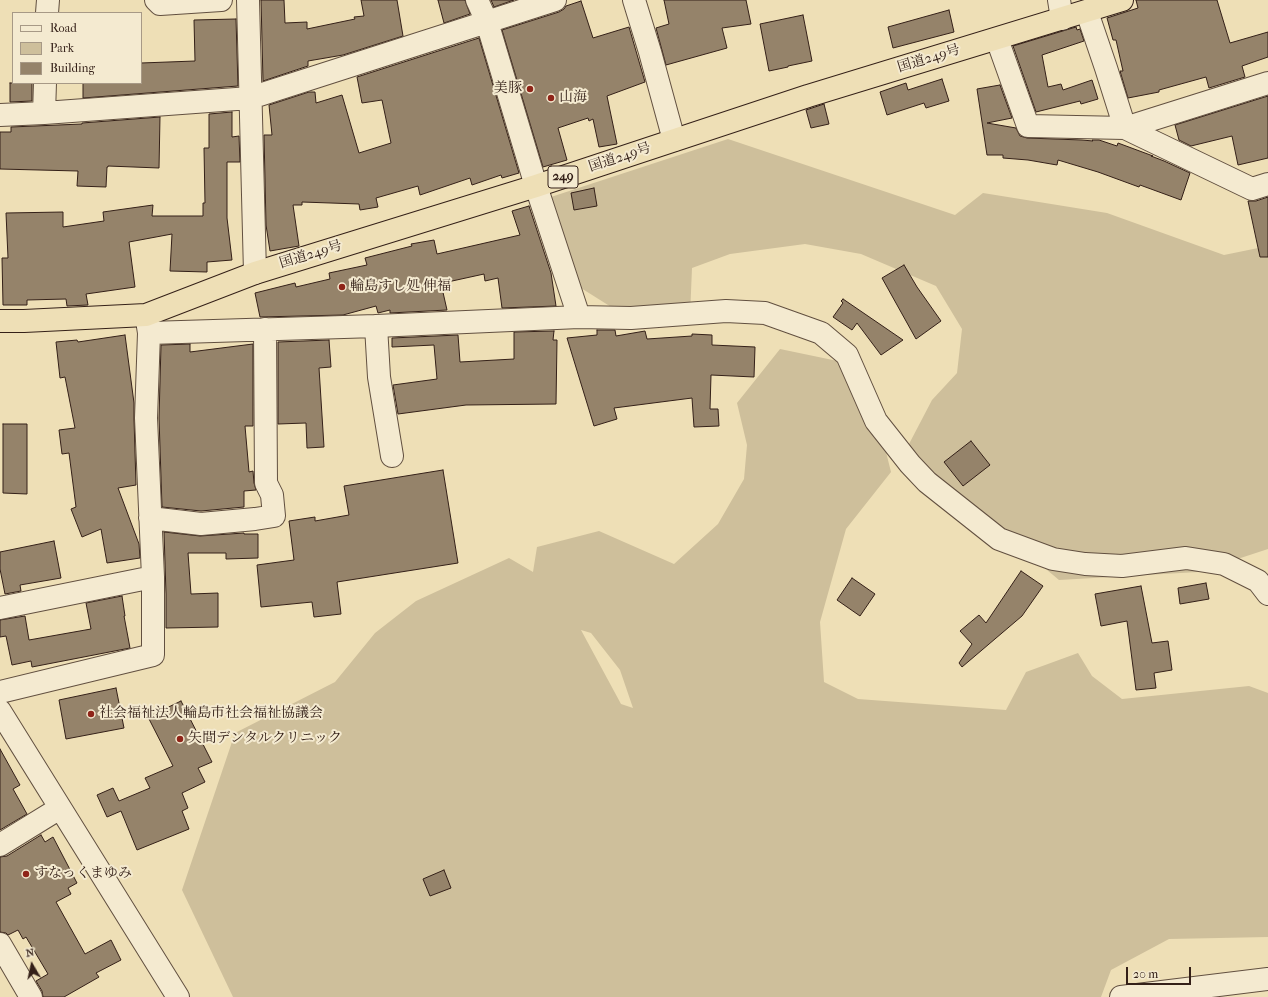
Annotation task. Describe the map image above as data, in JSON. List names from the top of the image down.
{
  "streets": {
    "highway": ["国道249号", "249"]
  },
  "places": [
    "美豚",
    "山海",
    "輪島すし処 伸福",
    "社会福祉法人輪島市社会福祉協議会",
    "矢間デンタルクリニック",
    "すなっくまゆみ"
  ],
  "legend": ["Road", "Park", "Building"],
  "scale_bar": "20 m",
  "north": "top"
}
